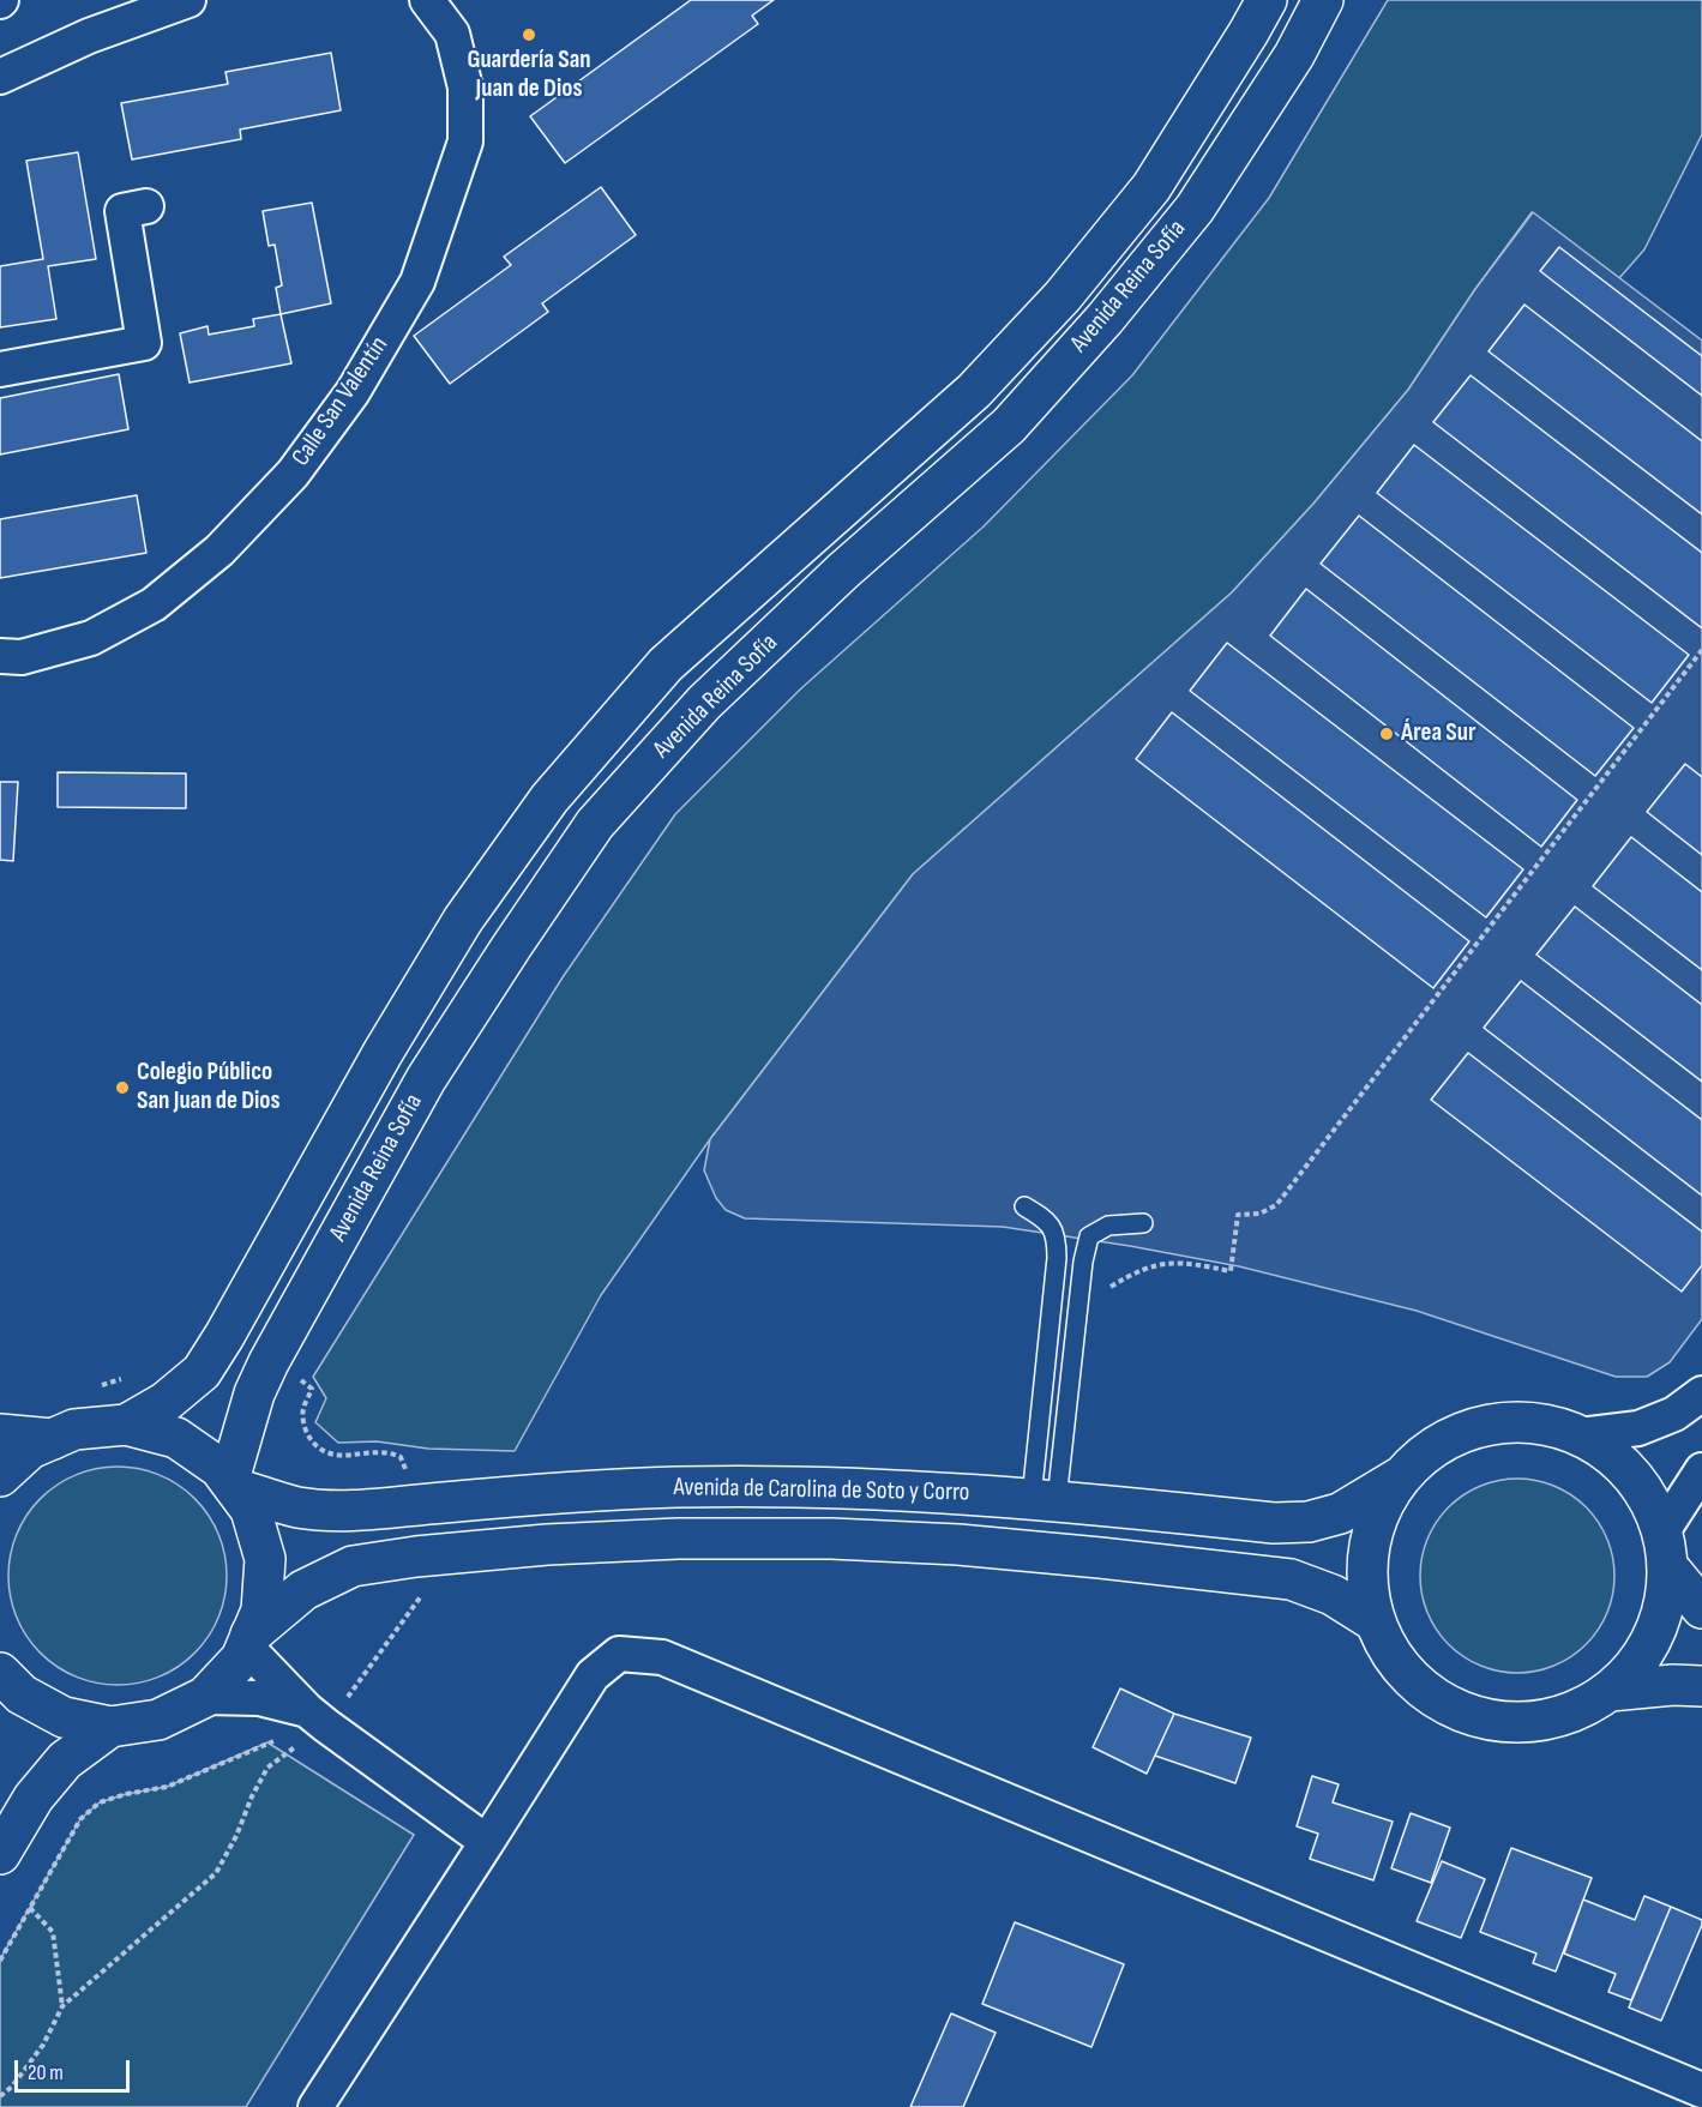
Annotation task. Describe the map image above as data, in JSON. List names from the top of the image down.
{
  "streets": {
    "main road": ["Avenida Reina Sofía", "Avenida de Carolina de Soto y Corro"],
    "street": ["Calle San Valentín"]
  },
  "crossings": [
    ["Avenida Reina Sofía", "Avenida de Carolina de Soto y Corro"]
  ],
  "places": ["Guardería San Juan de Dios", "Área Sur", "Colegio Público San Juan de Dios"],
  "scale_bar": "20 m"
}
